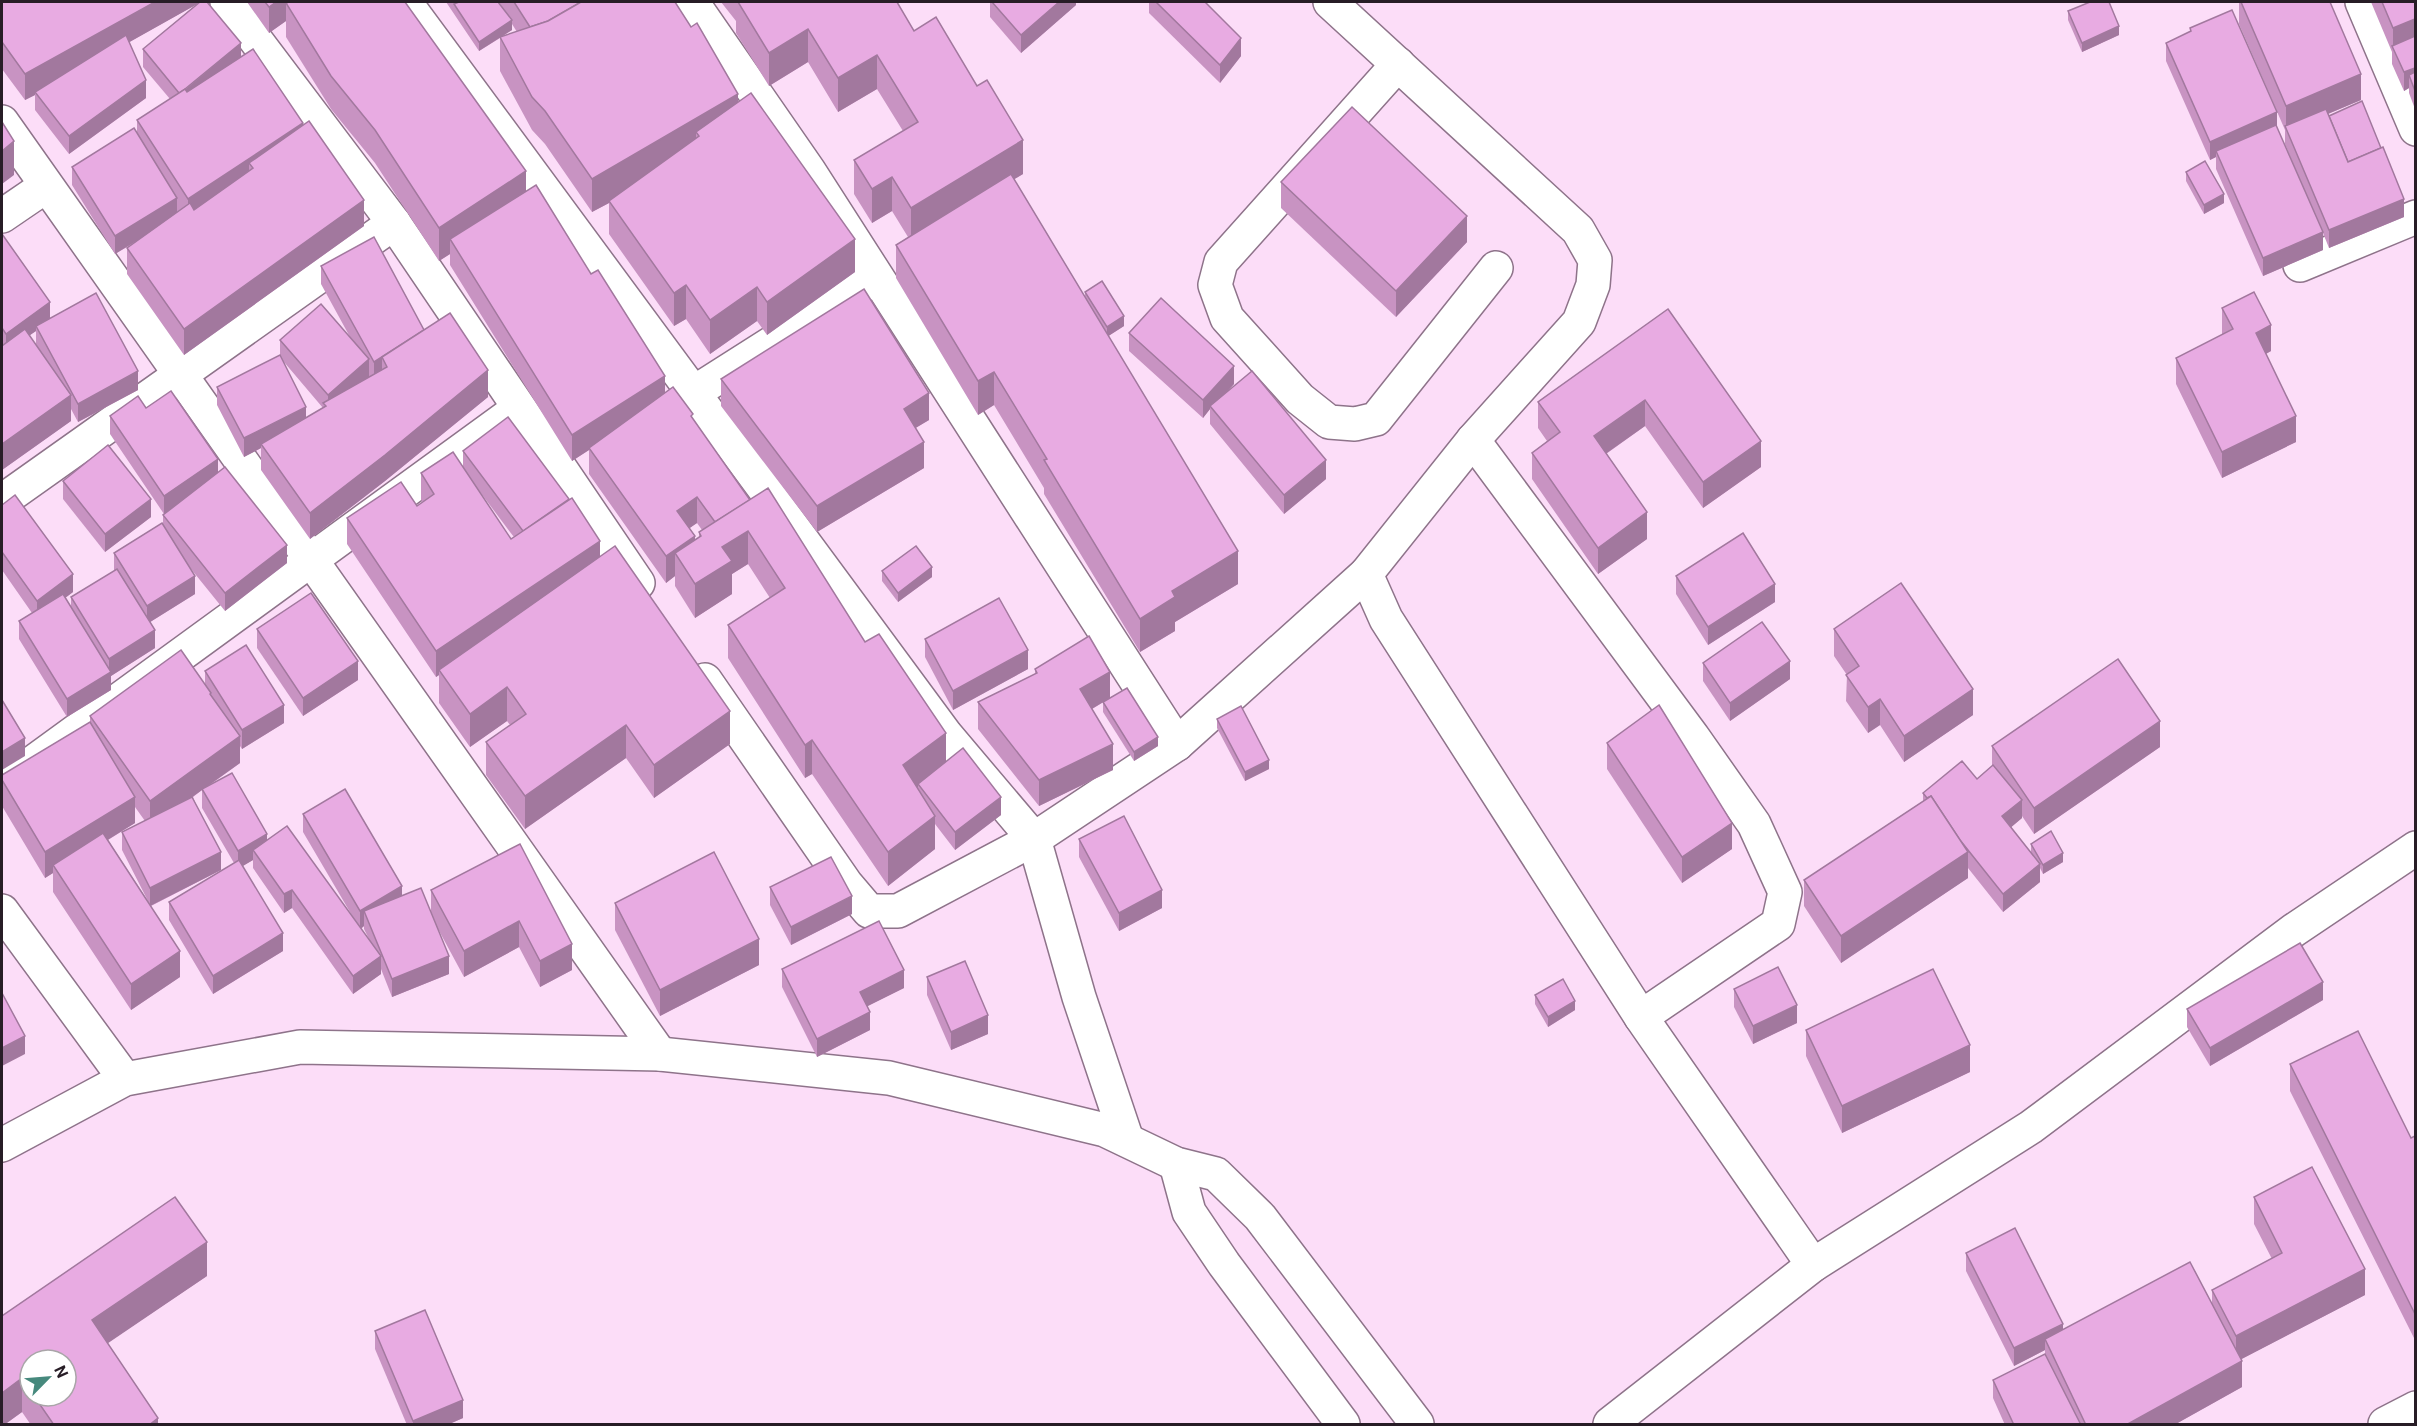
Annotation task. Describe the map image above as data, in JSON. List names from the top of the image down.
{
  "north": "top right"
}
